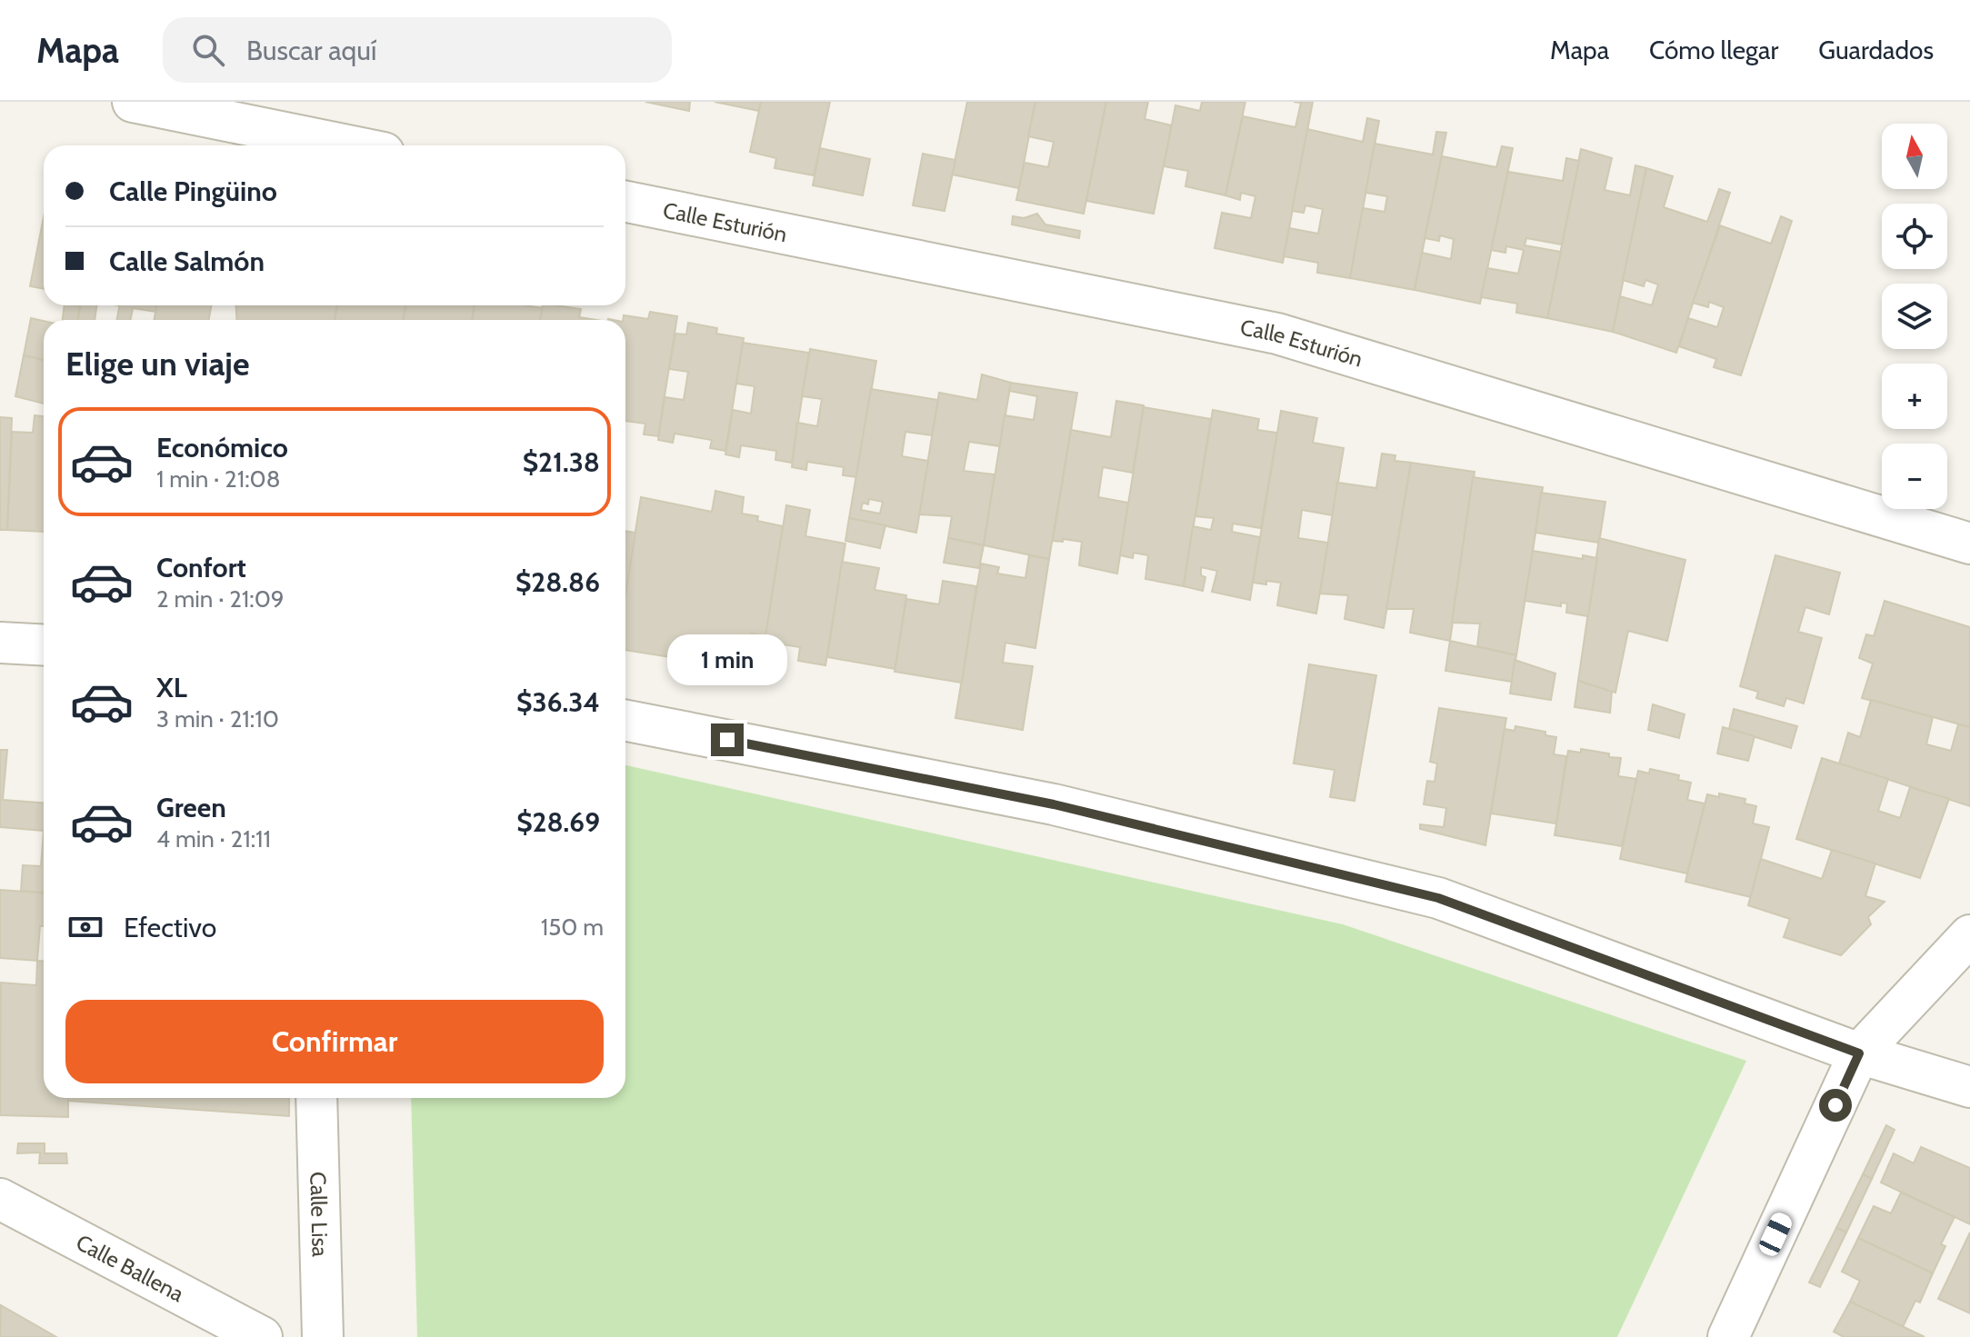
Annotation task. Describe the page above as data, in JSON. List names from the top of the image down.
{
  "streets": {
    "street": ["Calle Esturión", "Calle Lisa", "Calle Ballena"]
  },
  "north": "top",
  "page": {
    "header": "Mapa",
    "search": "Buscar aquí",
    "nav": ["Mapa", "Cómo llegar", "Guardados"],
    "map_buttons": ["+", "−"],
    "banner": ["Calle Pingüino", "Calle Salmón"],
    "heading": "Elige un viaje",
    "list": [
      {
        "name": "Económico",
        "note": "1 min · 21:08",
        "value": "$21.38"
      },
      {
        "name": "Confort",
        "note": "2 min · 21:09",
        "value": "$28.86"
      },
      {
        "name": "XL",
        "note": "3 min · 21:10",
        "value": "$36.34"
      },
      {
        "name": "Green",
        "note": "4 min · 21:11",
        "value": "$28.69"
      }
    ],
    "bubble": "1 min",
    "pay": ["Efectivo", "150 m"],
    "buttons": "Confirmar"
  }
}
